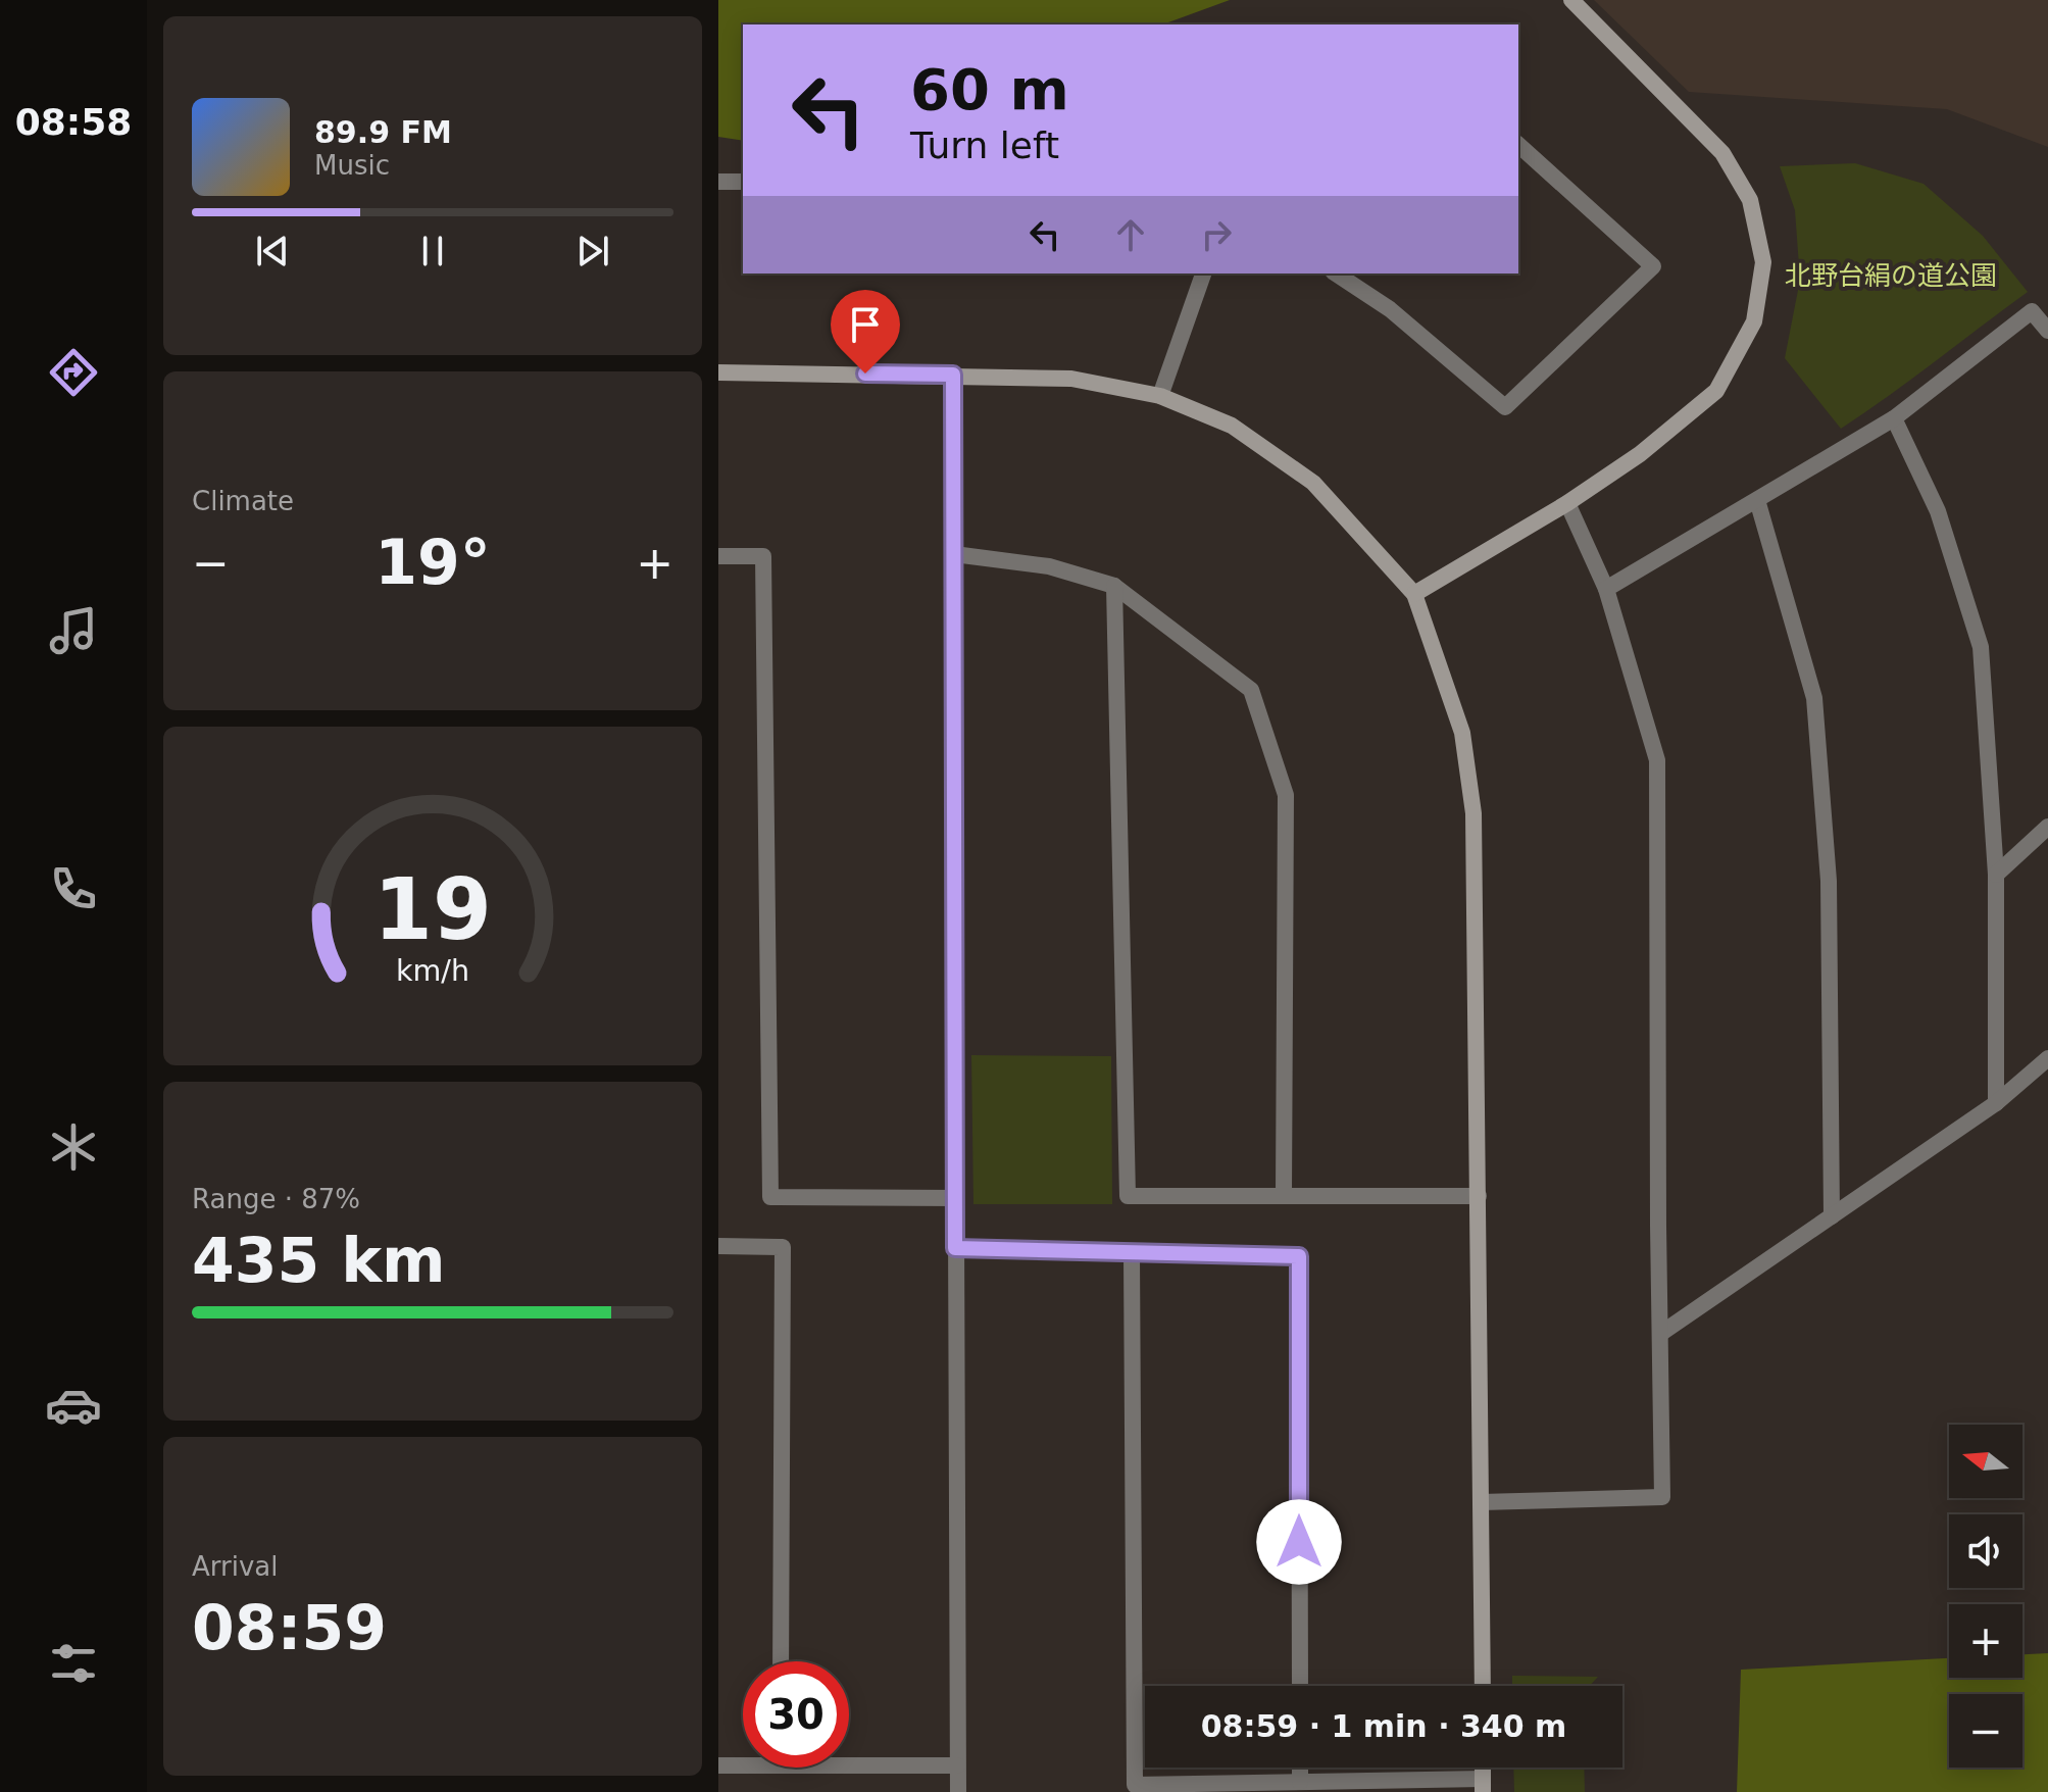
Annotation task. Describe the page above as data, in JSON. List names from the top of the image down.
{
  "parks": ["北野台絹の道公園"],
  "north": "left",
  "page": {
    "tabs": "08:58",
    "turn": ["60 m", "Turn left"],
    "song": ["89.9 FM", "Music"],
    "tile": [
      "Climate",
      ["Range · 87%", "435 km"],
      ["Arrival", "08:59"]
    ],
    "heat": ["−", "19°", "+"],
    "map_buttons": ["+", "−"],
    "limit": "30",
    "trip": "08:59 · 1 min · 340 m",
    "gauge": ["19", "km/h"]
  }
}
